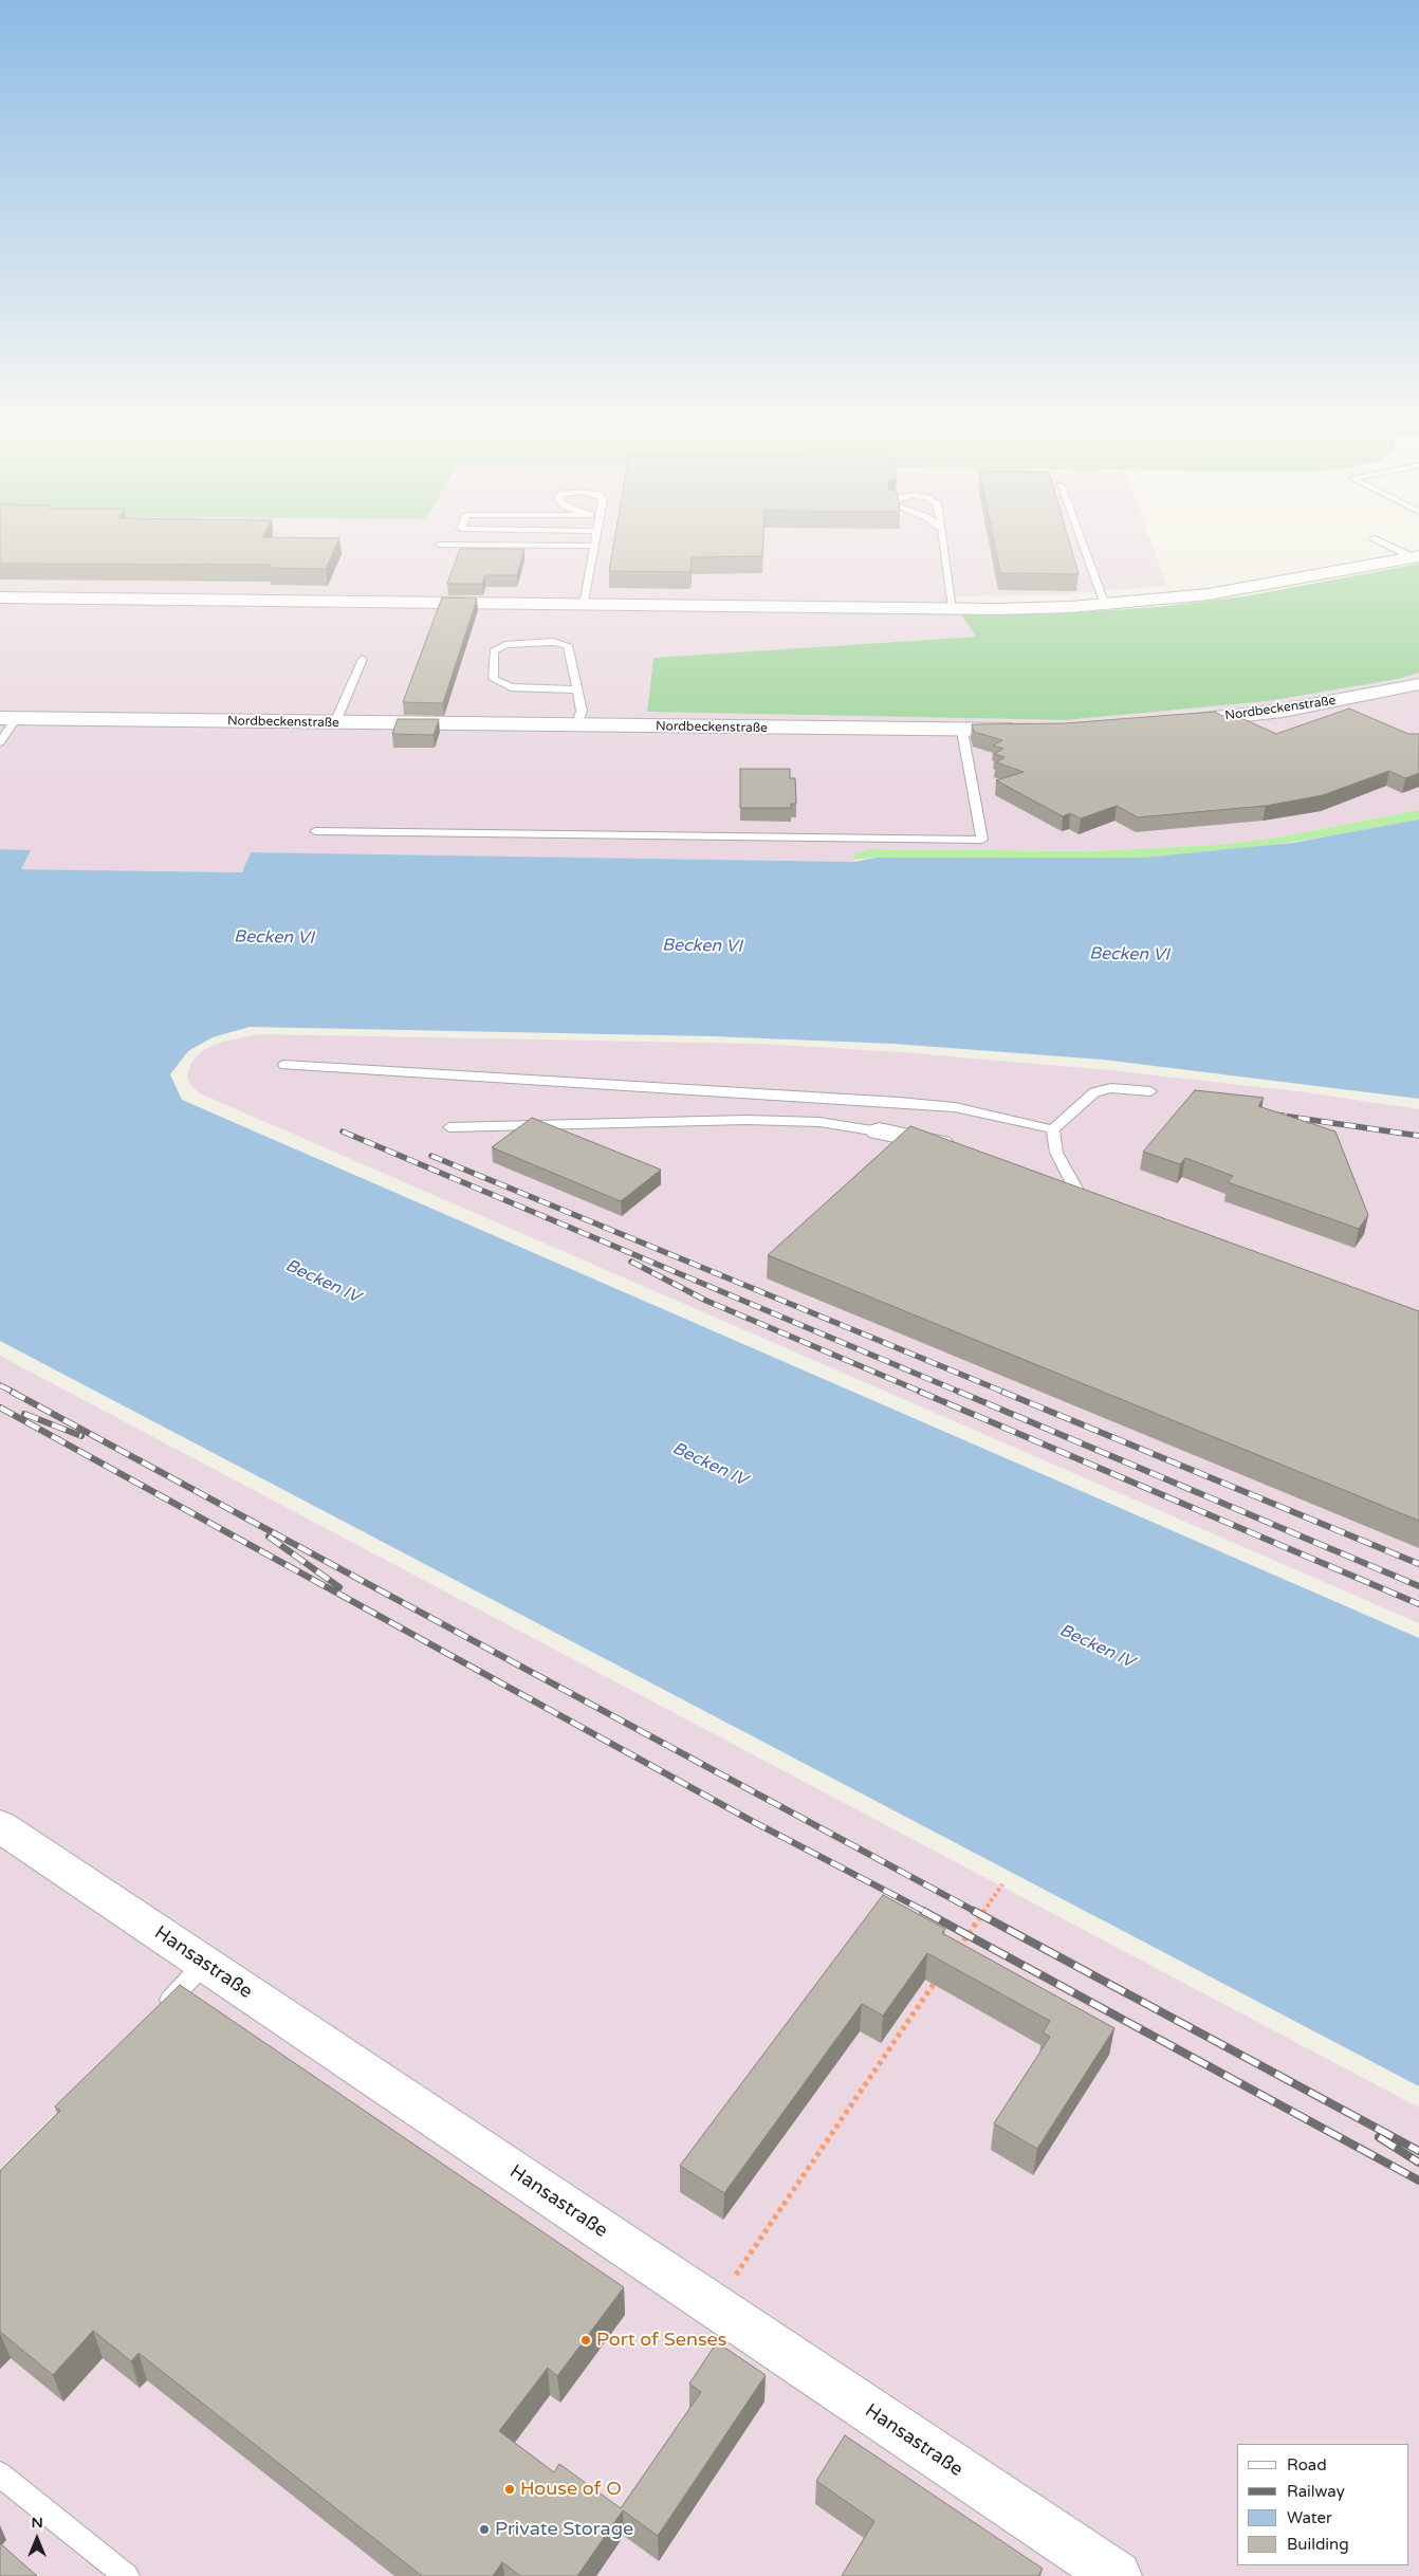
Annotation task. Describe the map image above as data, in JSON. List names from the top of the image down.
{
  "streets": {
    "street": ["Nordbeckenstraße", "Hansastraße"]
  },
  "water": ["Becken VI", "Becken IV"],
  "places": ["Port of Senses", "House of O", "Private Storage"],
  "legend": [
    "Road",
    "Railway",
    "Water",
    "Building"
  ],
  "north": "top"
}
